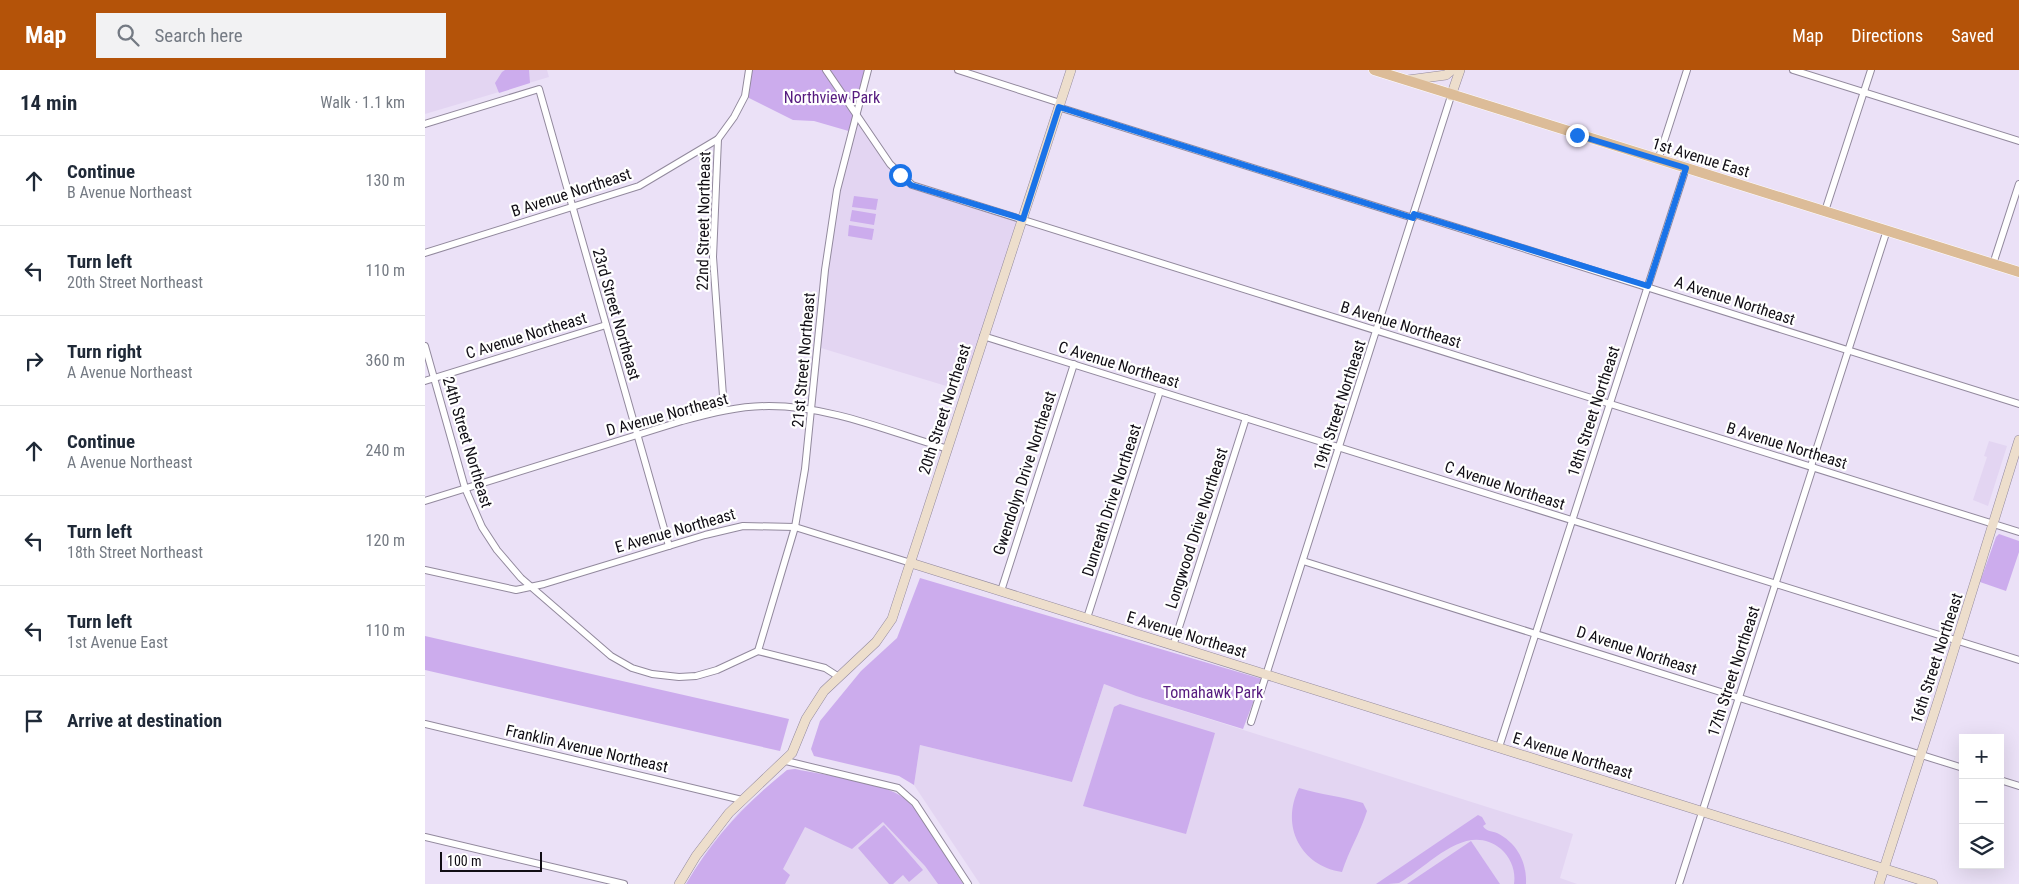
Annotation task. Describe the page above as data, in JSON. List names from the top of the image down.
{
  "streets": {
    "main road": ["1st Avenue East"],
    "street": [
      "B Avenue Northeast",
      "22nd Street Northeast",
      "A Avenue Northeast",
      "23rd Street Northeast",
      "C Avenue Northeast",
      "21st Street Northeast",
      "19th Street Northeast",
      "20th Street Northeast",
      "18th Street Northeast",
      "D Avenue Northeast",
      "24th Street Northeast",
      "Gwendolyn Drive Northeast",
      "Dunreath Drive Northeast",
      "Longwood Drive Northeast",
      "E Avenue Northeast",
      "16th Street Northeast",
      "17th Street Northeast",
      "Franklin Avenue Northeast"
    ]
  },
  "crossings": [
    ["1st Avenue East", "19th Street Northeast"],
    ["1st Avenue East", "18th Street Northeast"],
    ["1st Avenue East", "17th Street Northeast"],
    ["B Avenue Northeast", "22nd Street Northeast"],
    ["B Avenue Northeast", "23rd Street Northeast"],
    ["B Avenue Northeast", "21st Street Northeast"],
    ["B Avenue Northeast", "19th Street Northeast"],
    ["B Avenue Northeast", "20th Street Northeast"],
    ["B Avenue Northeast", "18th Street Northeast"],
    ["B Avenue Northeast", "16th Street Northeast"],
    ["B Avenue Northeast", "17th Street Northeast"],
    ["22nd Street Northeast", "D Avenue Northeast"],
    ["A Avenue Northeast", "19th Street Northeast"],
    ["A Avenue Northeast", "20th Street Northeast"],
    ["A Avenue Northeast", "18th Street Northeast"],
    ["A Avenue Northeast", "17th Street Northeast"],
    ["23rd Street Northeast", "C Avenue Northeast"],
    ["23rd Street Northeast", "D Avenue Northeast"],
    ["23rd Street Northeast", "E Avenue Northeast"],
    ["C Avenue Northeast", "19th Street Northeast"],
    ["C Avenue Northeast", "20th Street Northeast"],
    ["C Avenue Northeast", "18th Street Northeast"],
    ["C Avenue Northeast", "24th Street Northeast"],
    ["C Avenue Northeast", "Gwendolyn Drive Northeast"],
    ["C Avenue Northeast", "Dunreath Drive Northeast"],
    ["C Avenue Northeast", "Longwood Drive Northeast"],
    ["C Avenue Northeast", "16th Street Northeast"],
    ["C Avenue Northeast", "17th Street Northeast"],
    ["21st Street Northeast", "D Avenue Northeast"],
    ["21st Street Northeast", "24th Street Northeast"],
    ["21st Street Northeast", "E Avenue Northeast"],
    ["19th Street Northeast", "D Avenue Northeast"],
    ["19th Street Northeast", "E Avenue Northeast"],
    ["20th Street Northeast", "D Avenue Northeast"],
    ["20th Street Northeast", "E Avenue Northeast"],
    ["20th Street Northeast", "Franklin Avenue Northeast"],
    ["18th Street Northeast", "D Avenue Northeast"],
    ["18th Street Northeast", "E Avenue Northeast"],
    ["D Avenue Northeast", "24th Street Northeast"],
    ["D Avenue Northeast", "16th Street Northeast"],
    ["D Avenue Northeast", "17th Street Northeast"],
    ["24th Street Northeast", "E Avenue Northeast"],
    ["Gwendolyn Drive Northeast", "E Avenue Northeast"],
    ["Dunreath Drive Northeast", "E Avenue Northeast"],
    ["Longwood Drive Northeast", "E Avenue Northeast"],
    ["E Avenue Northeast", "16th Street Northeast"],
    ["E Avenue Northeast", "17th Street Northeast"]
  ],
  "parks": ["Northview Park", "Tomahawk Park"],
  "scale_bar": "100 m",
  "page": {
    "header": "Map",
    "search": "Search here",
    "nav": ["Map", "Directions", "Saved"],
    "heading": ["14 min", "Walk · 1.1 km"],
    "list": [
      ["Continue", "B Avenue Northeast", "130 m"],
      ["Turn left", "20th Street Northeast", "110 m"],
      ["Turn right", "A Avenue Northeast", "360 m"],
      ["Continue", "A Avenue Northeast", "240 m"],
      ["Turn left", "18th Street Northeast", "120 m"],
      ["Turn left", "1st Avenue East", "110 m"],
      "Arrive at destination"
    ],
    "map_buttons": ["+", "−"],
    "scale": "100 m"
  }
}
